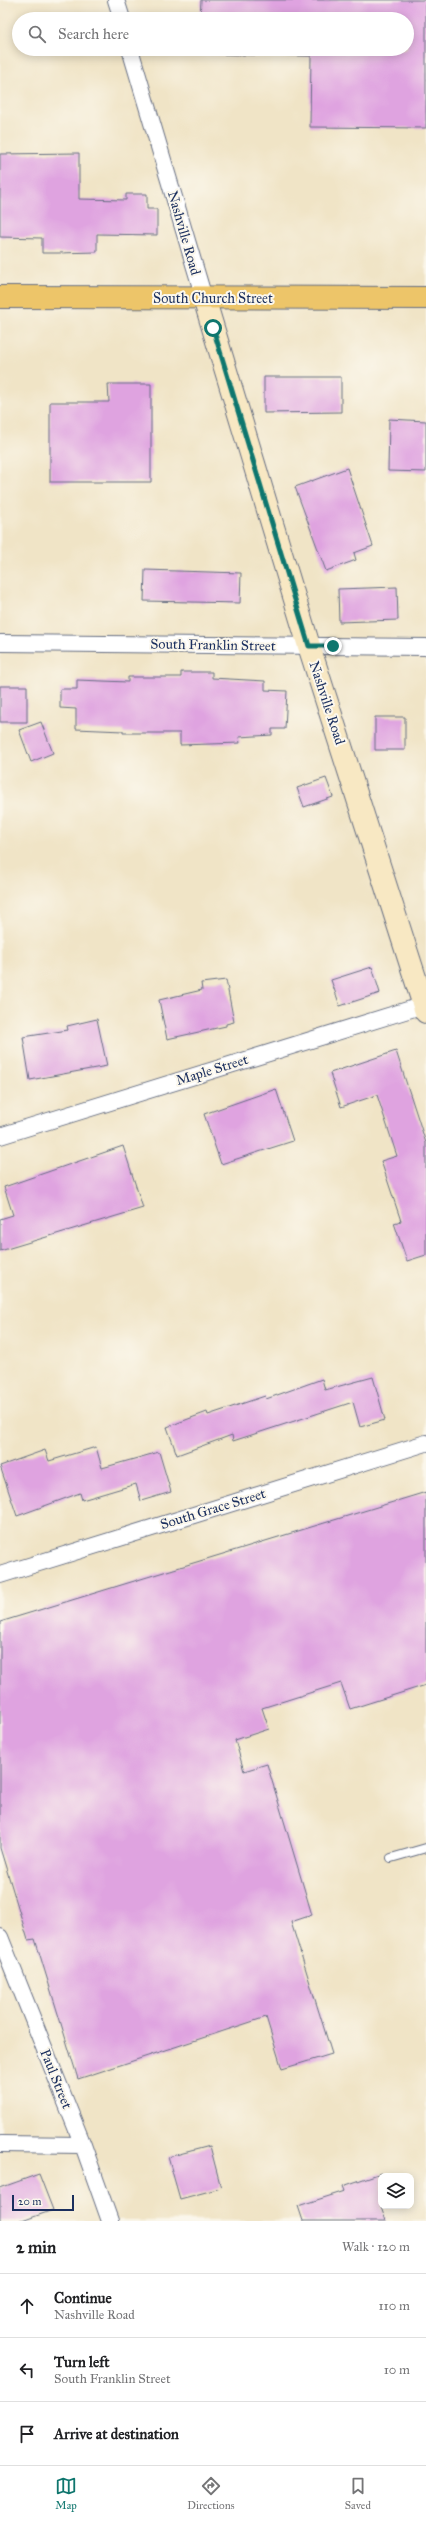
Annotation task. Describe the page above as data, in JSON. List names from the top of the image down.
{
  "streets": {
    "main road": ["Nashville Road", "South Church Street"],
    "street": [
      "South Franklin Street",
      "Maple Street",
      "South Grace Street",
      "Paul Street"
    ]
  },
  "crossings": [
    ["Nashville Road", "South Church Street"],
    ["Nashville Road", "South Franklin Street"],
    ["Nashville Road", "Maple Street"]
  ],
  "scale_bar": "20 m",
  "page": {
    "search": "Search here",
    "scale": "20 m",
    "heading": ["2 min", "Walk · 120 m"],
    "list": [
      ["Continue", "Nashville Road", "110 m"],
      ["Turn left", "South Franklin Street", "10 m"],
      "Arrive at destination"
    ],
    "nav": ["Map", "Directions", "Saved"]
  }
}
